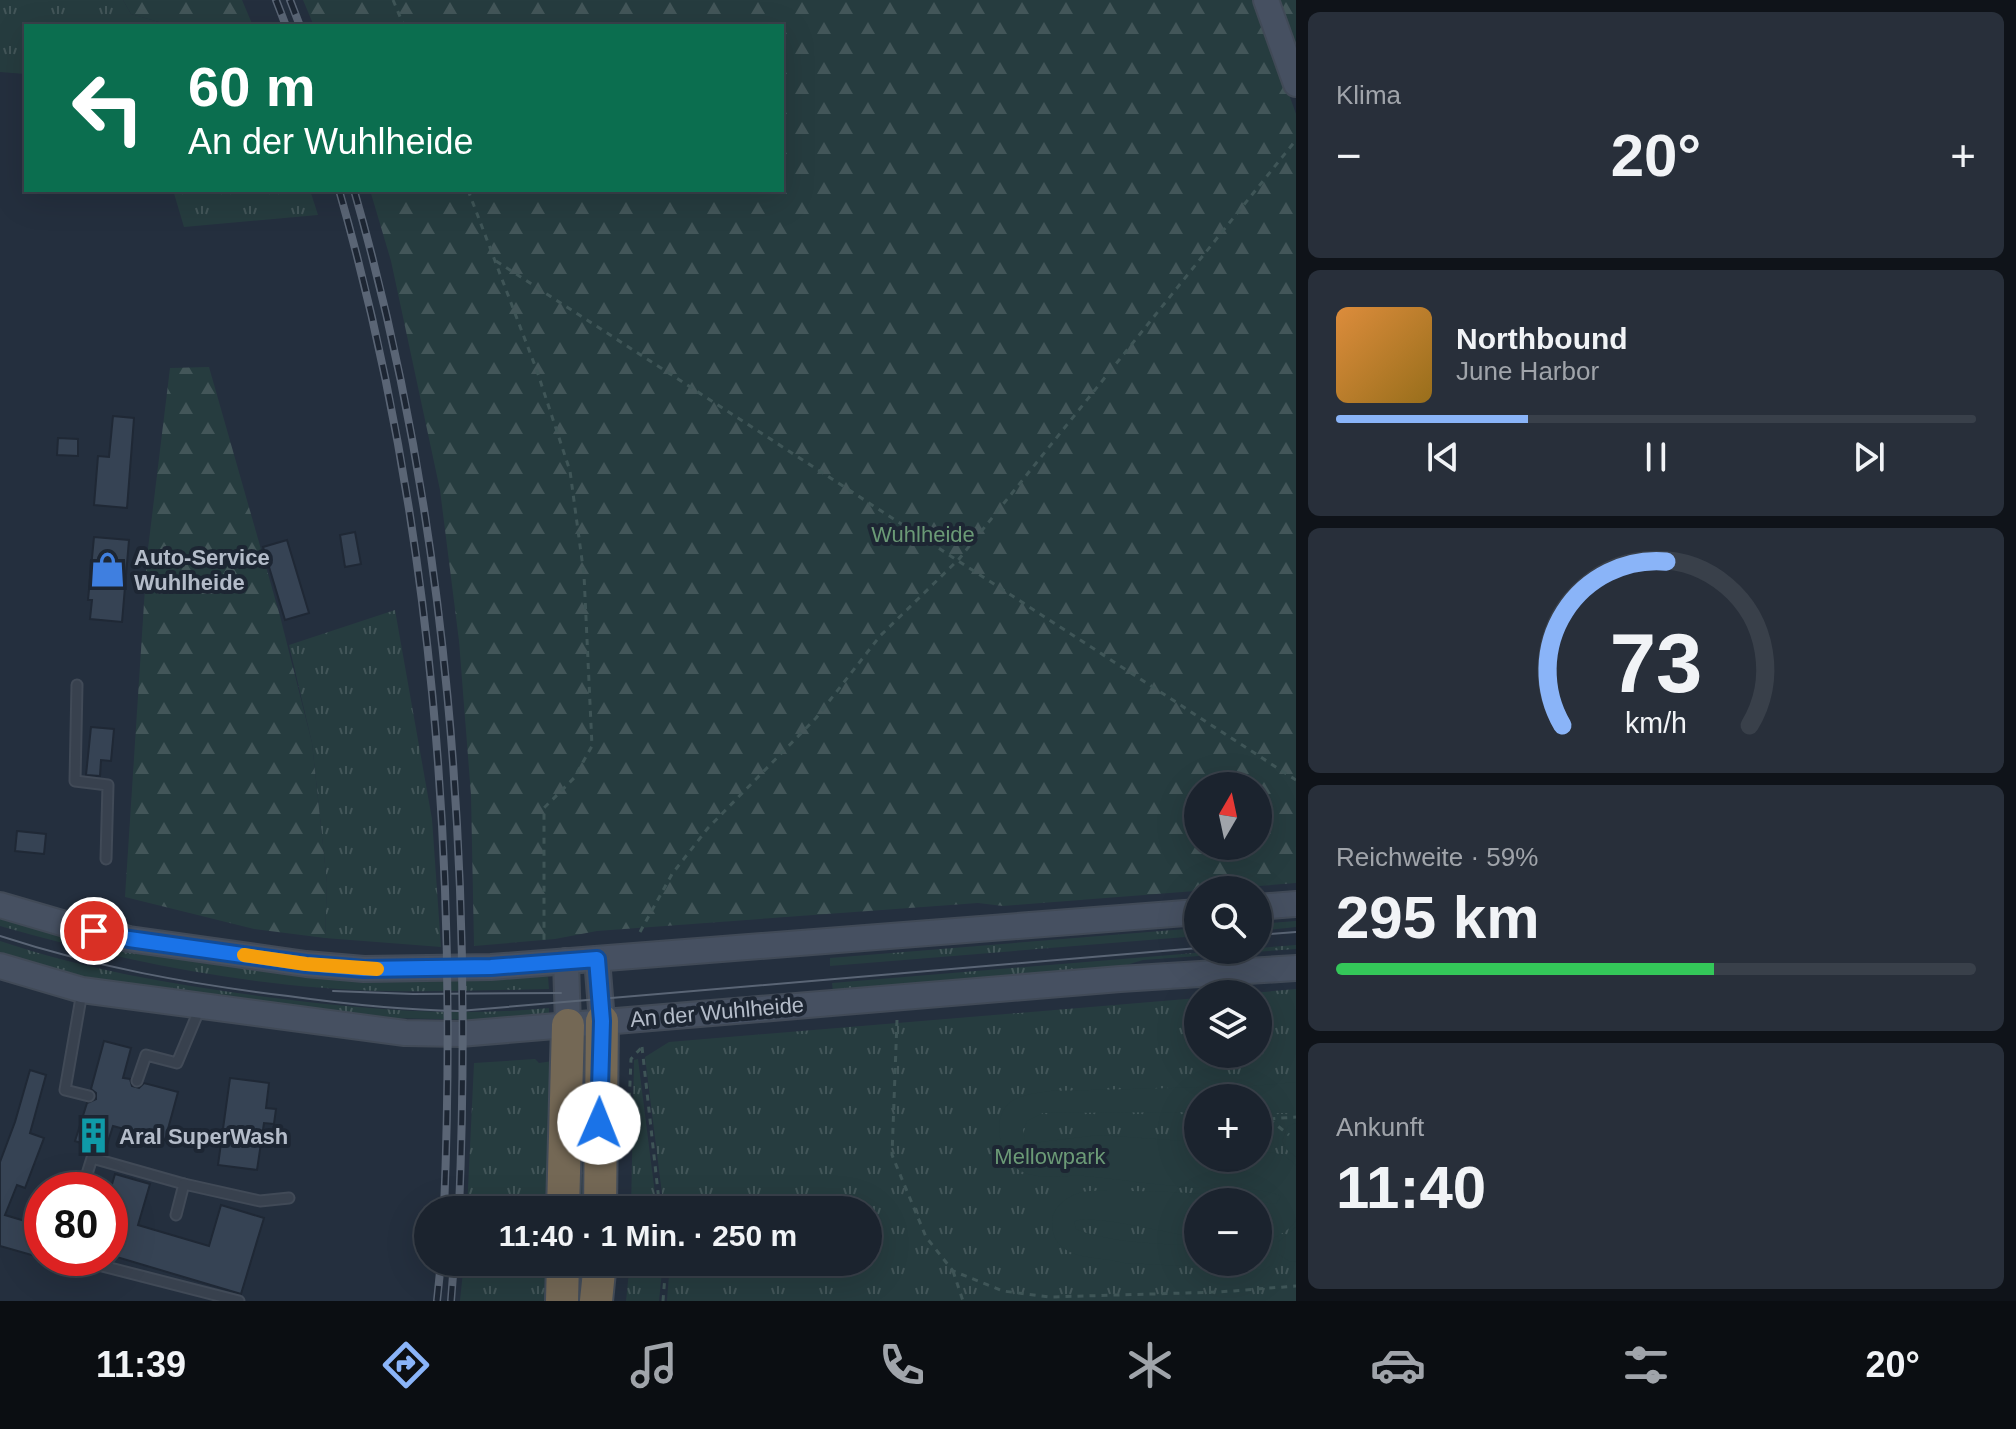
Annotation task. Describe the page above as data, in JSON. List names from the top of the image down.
{
  "streets": {
    "main road": ["An der Wuhlheide"]
  },
  "parks": ["Wuhlheide", "Mellowpark"],
  "places": {
    "shop": ["Auto-Service Wuhlheide"],
    "building": ["Aral SuperWash"]
  },
  "north": "top",
  "page": {
    "tile": [
      "Klima",
      ["Reichweite · 59%", "295 km"],
      ["Ankunft", "11:40"]
    ],
    "turn": ["60 m", "An der Wuhlheide"],
    "heat": ["−", "20°", "+"],
    "song": ["Northbound", "June Harbor"],
    "map_buttons": ["+", "−"],
    "limit": "80",
    "trip": "11:40 · 1 Min. · 250 m",
    "tabs": ["11:39", "20°"],
    "gauge": ["73", "km/h"]
  }
}
